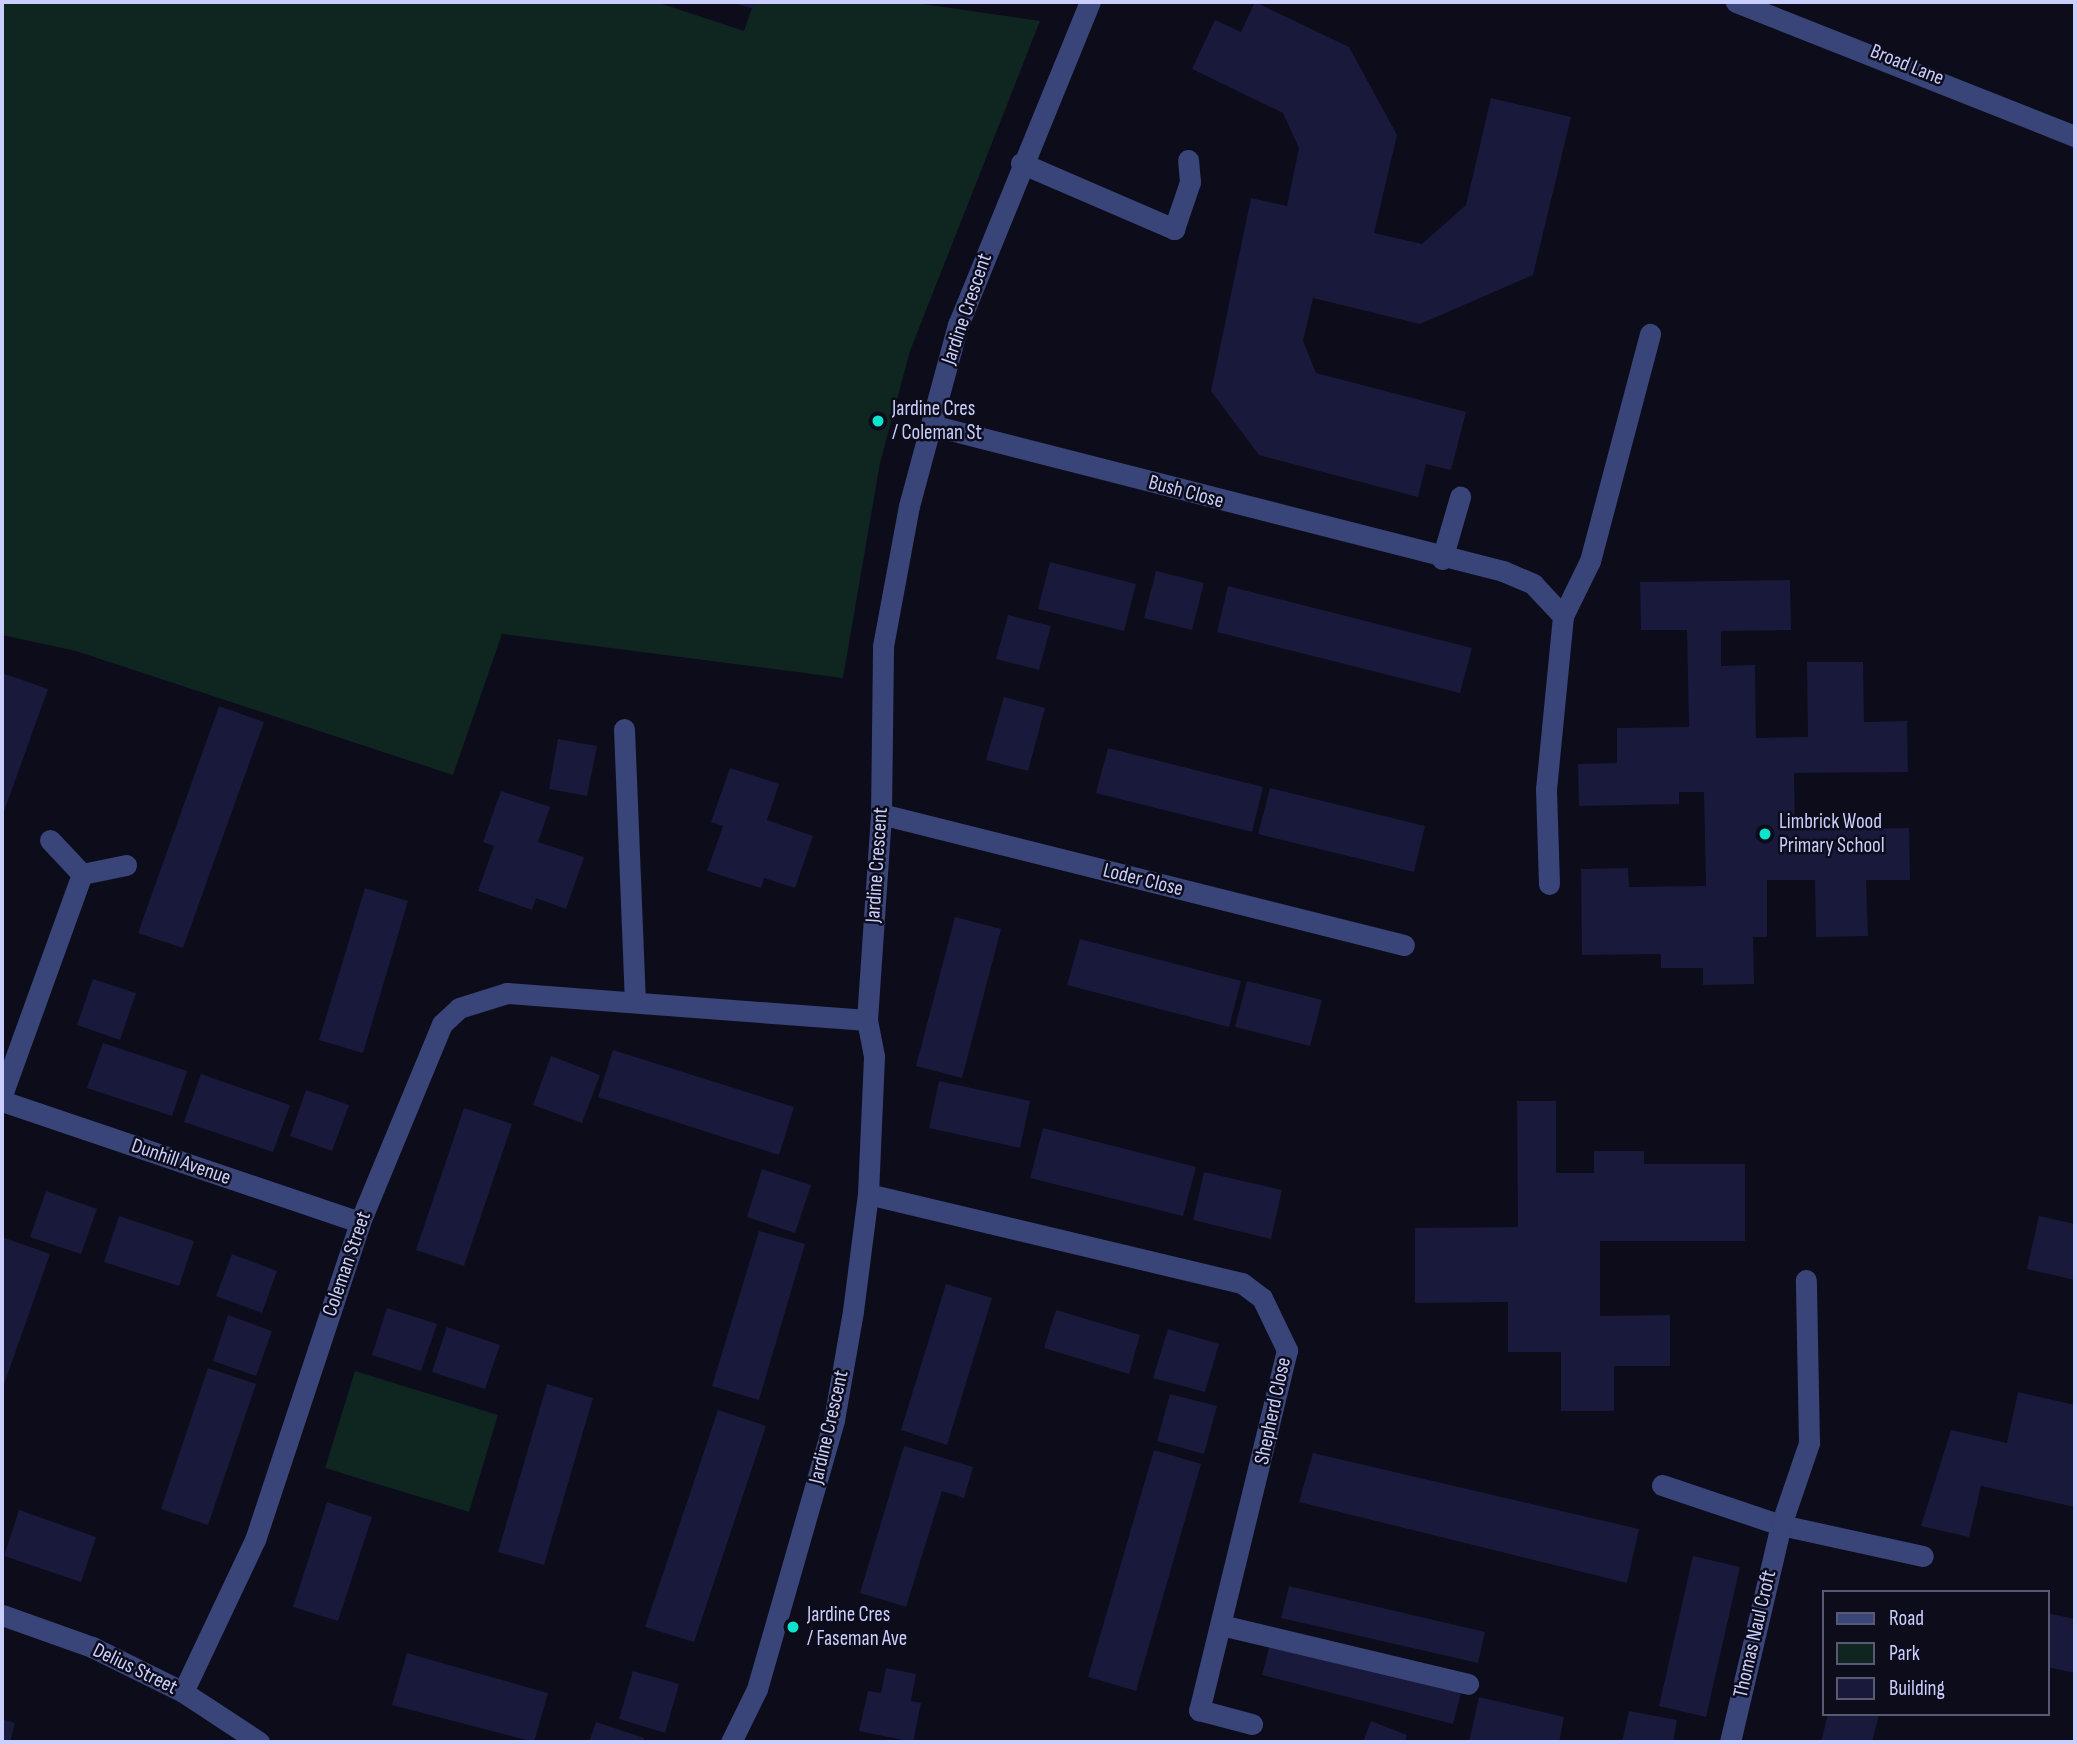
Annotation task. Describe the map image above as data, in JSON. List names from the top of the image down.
{
  "streets": {
    "street": [
      "Broad Lane",
      "Jardine Crescent",
      "Bush Close",
      "Loder Close",
      "Dunhill Avenue",
      "Coleman Street",
      "Shepherd Close",
      "Thomas Naul Croft",
      "Delius Street"
    ]
  },
  "crossings": [
    ["Jardine Crescent", "Bush Close"],
    ["Jardine Crescent", "Loder Close"],
    ["Jardine Crescent", "Coleman Street"],
    ["Jardine Crescent", "Shepherd Close"],
    ["Dunhill Avenue", "Coleman Street"],
    ["Coleman Street", "Delius Street"]
  ],
  "places": ["Jardine Cres / Coleman St", "Limbrick Wood Primary School", "Jardine Cres / Faseman Ave"],
  "legend": ["Road", "Park", "Building"]
}
